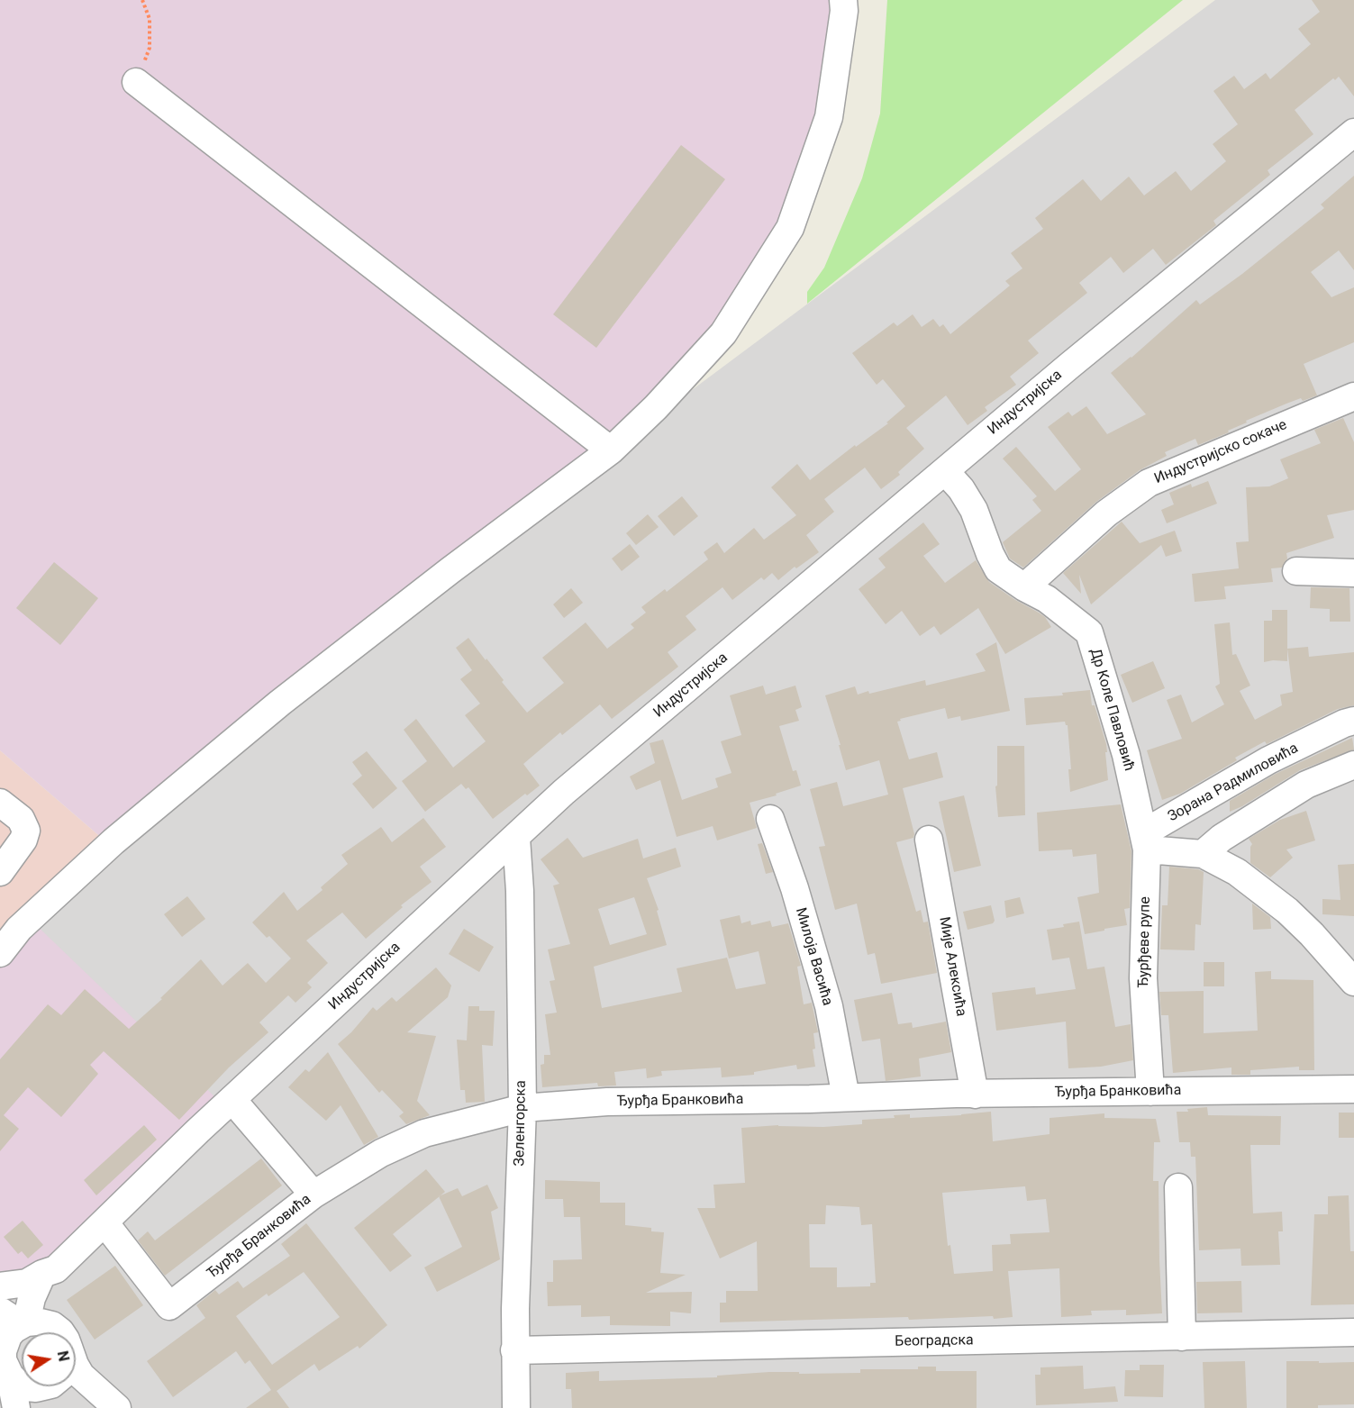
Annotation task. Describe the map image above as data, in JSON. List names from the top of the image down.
{
  "streets": {
    "street": [
      "Индустријска",
      "Индустријско сокаче",
      "Др Коле Павловић",
      "Зорана Радмиловића",
      "Ђурђеве рупе",
      "Милоја Васића",
      "Мије Алексића",
      "Ђурђа Бранковића",
      "Зеленгорска",
      "Београдска"
    ]
  },
  "crossings": [
    ["Индустријска", "Др Коле Павловић"],
    ["Индустријска", "Ђурђа Бранковића"],
    ["Индустријска", "Зеленгорска"],
    ["Индустријско сокаче", "Др Коле Павловић"],
    ["Др Коле Павловић", "Зорана Радмиловића"],
    ["Др Коле Павловић", "Ђурђеве рупе"],
    ["Зорана Радмиловића", "Ђурђеве рупе"],
    ["Ђурђеве рупе", "Ђурђа Бранковића"],
    ["Милоја Васића", "Ђурђа Бранковића"],
    ["Мије Алексића", "Ђурђа Бранковића"],
    ["Ђурђа Бранковића", "Зеленгорска"],
    ["Зеленгорска", "Београдска"]
  ],
  "north": "right"
}
